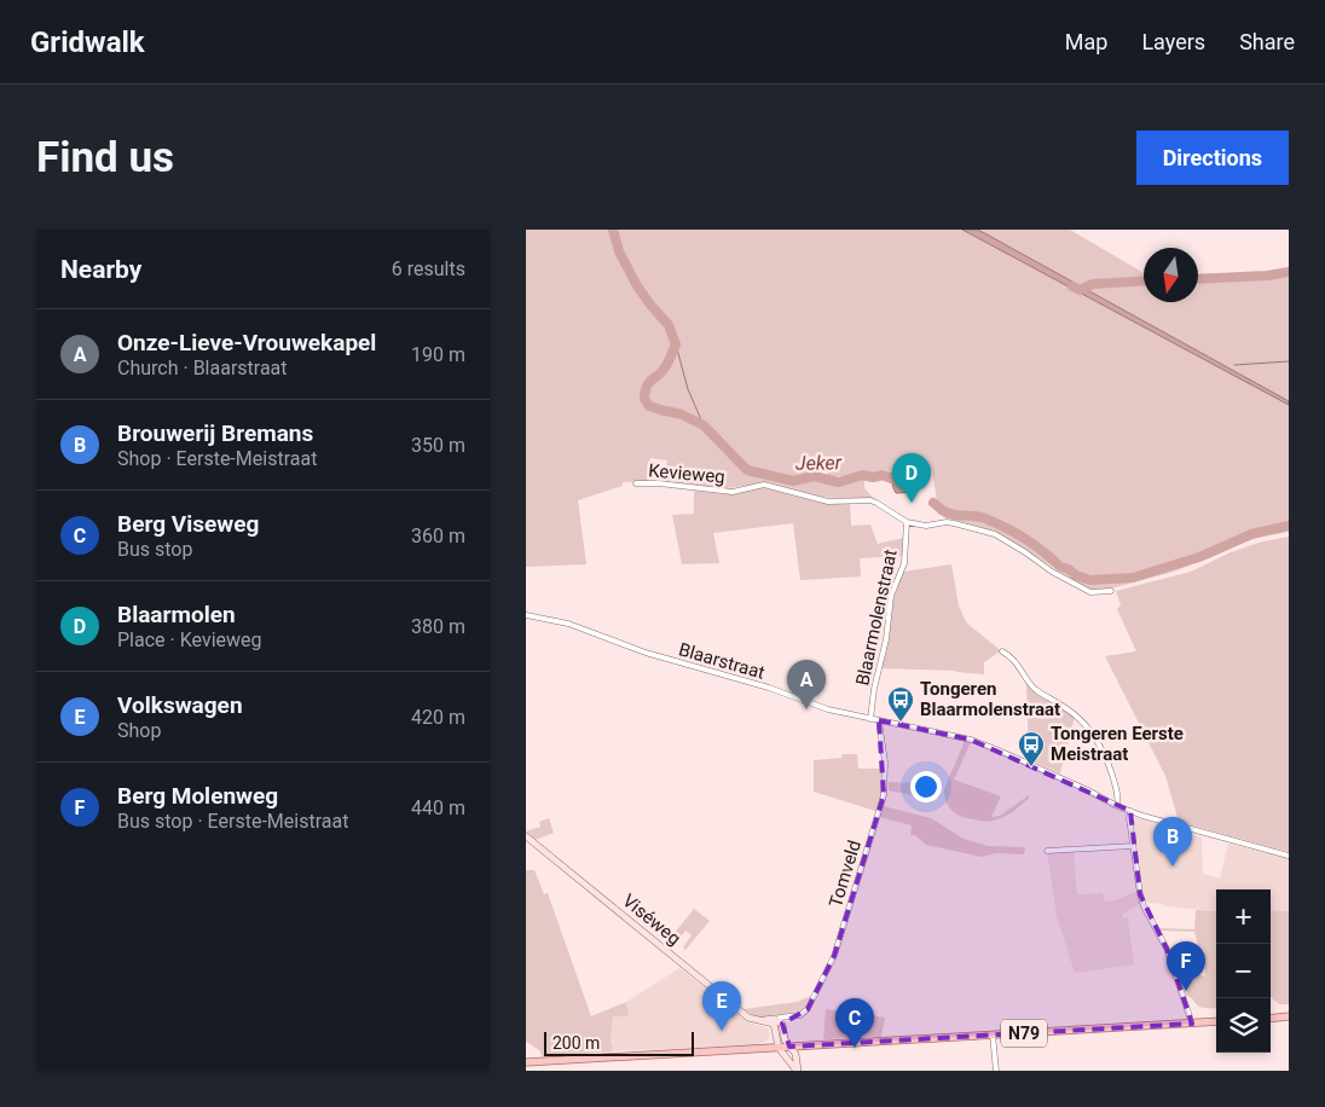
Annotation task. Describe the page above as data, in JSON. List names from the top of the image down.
{
  "streets": {
    "main road": ["Viséweg", "N79"],
    "street": [
      "Kevieweg",
      "Blaarmolenstraat",
      "Blaarstraat",
      "Tomveld"
    ]
  },
  "crossings": [
    ["Kevieweg", "Blaarmolenstraat"],
    ["Blaarmolenstraat", "Blaarstraat"],
    ["Blaarstraat", "Tomveld"],
    ["Tomveld", "Viséweg"]
  ],
  "water": ["Jeker"],
  "places": {
    "bus stop": ["Tongeren Blaarmolenstraat", "Tongeren Eerste Meistraat"]
  },
  "scale_bar": "200 m",
  "north": "bottom",
  "page": {
    "header": "Gridwalk",
    "nav": ["Map", "Layers", "Share"],
    "buttons": "Directions",
    "title": "Find us",
    "heading": ["Nearby", "6 results"],
    "list": [
      {
        "mark": "A",
        "name": "Onze-Lieve-Vrouwekapel",
        "note": "Church · Blaarstraat",
        "value": "190 m"
      },
      {
        "mark": "B",
        "name": "Brouwerij Bremans",
        "note": "Shop · Eerste-Meistraat",
        "value": "350 m"
      },
      {
        "mark": "C",
        "name": "Berg Viseweg",
        "note": "Bus stop",
        "value": "360 m"
      },
      {
        "mark": "D",
        "name": "Blaarmolen",
        "note": "Place · Kevieweg",
        "value": "380 m"
      },
      {
        "mark": "E",
        "name": "Volkswagen",
        "note": "Shop",
        "value": "420 m"
      },
      {
        "mark": "F",
        "name": "Berg Molenweg",
        "note": "Bus stop · Eerste-Meistraat",
        "value": "440 m"
      }
    ],
    "pins": [
      "D",
      "A",
      "B",
      "F",
      "E",
      "C"
    ],
    "map_buttons": ["+", "−"],
    "scale": "200 m"
  }
}
